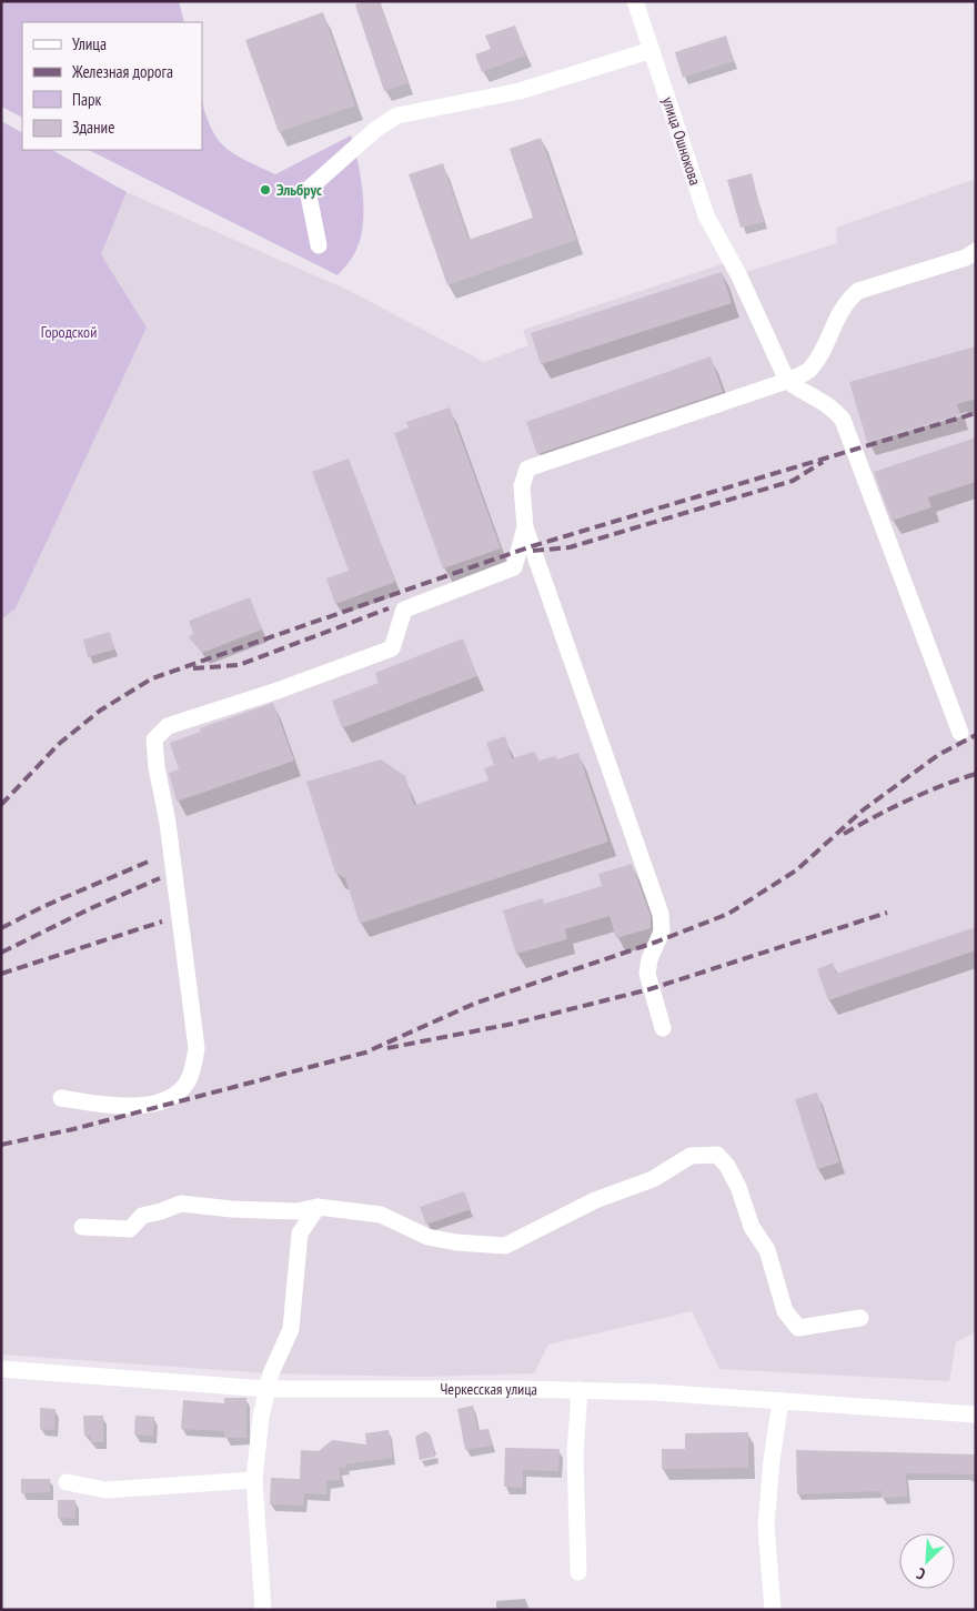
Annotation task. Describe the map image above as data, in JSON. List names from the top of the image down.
{
  "streets": {
    "street": ["улица Ошнокова", "Черкесская улица"]
  },
  "parks": ["Городской"],
  "places": ["Эльбрус"],
  "legend": [
    "Улица",
    "Железная дорога",
    "Парк",
    "Здание"
  ],
  "north": "bottom left"
}
